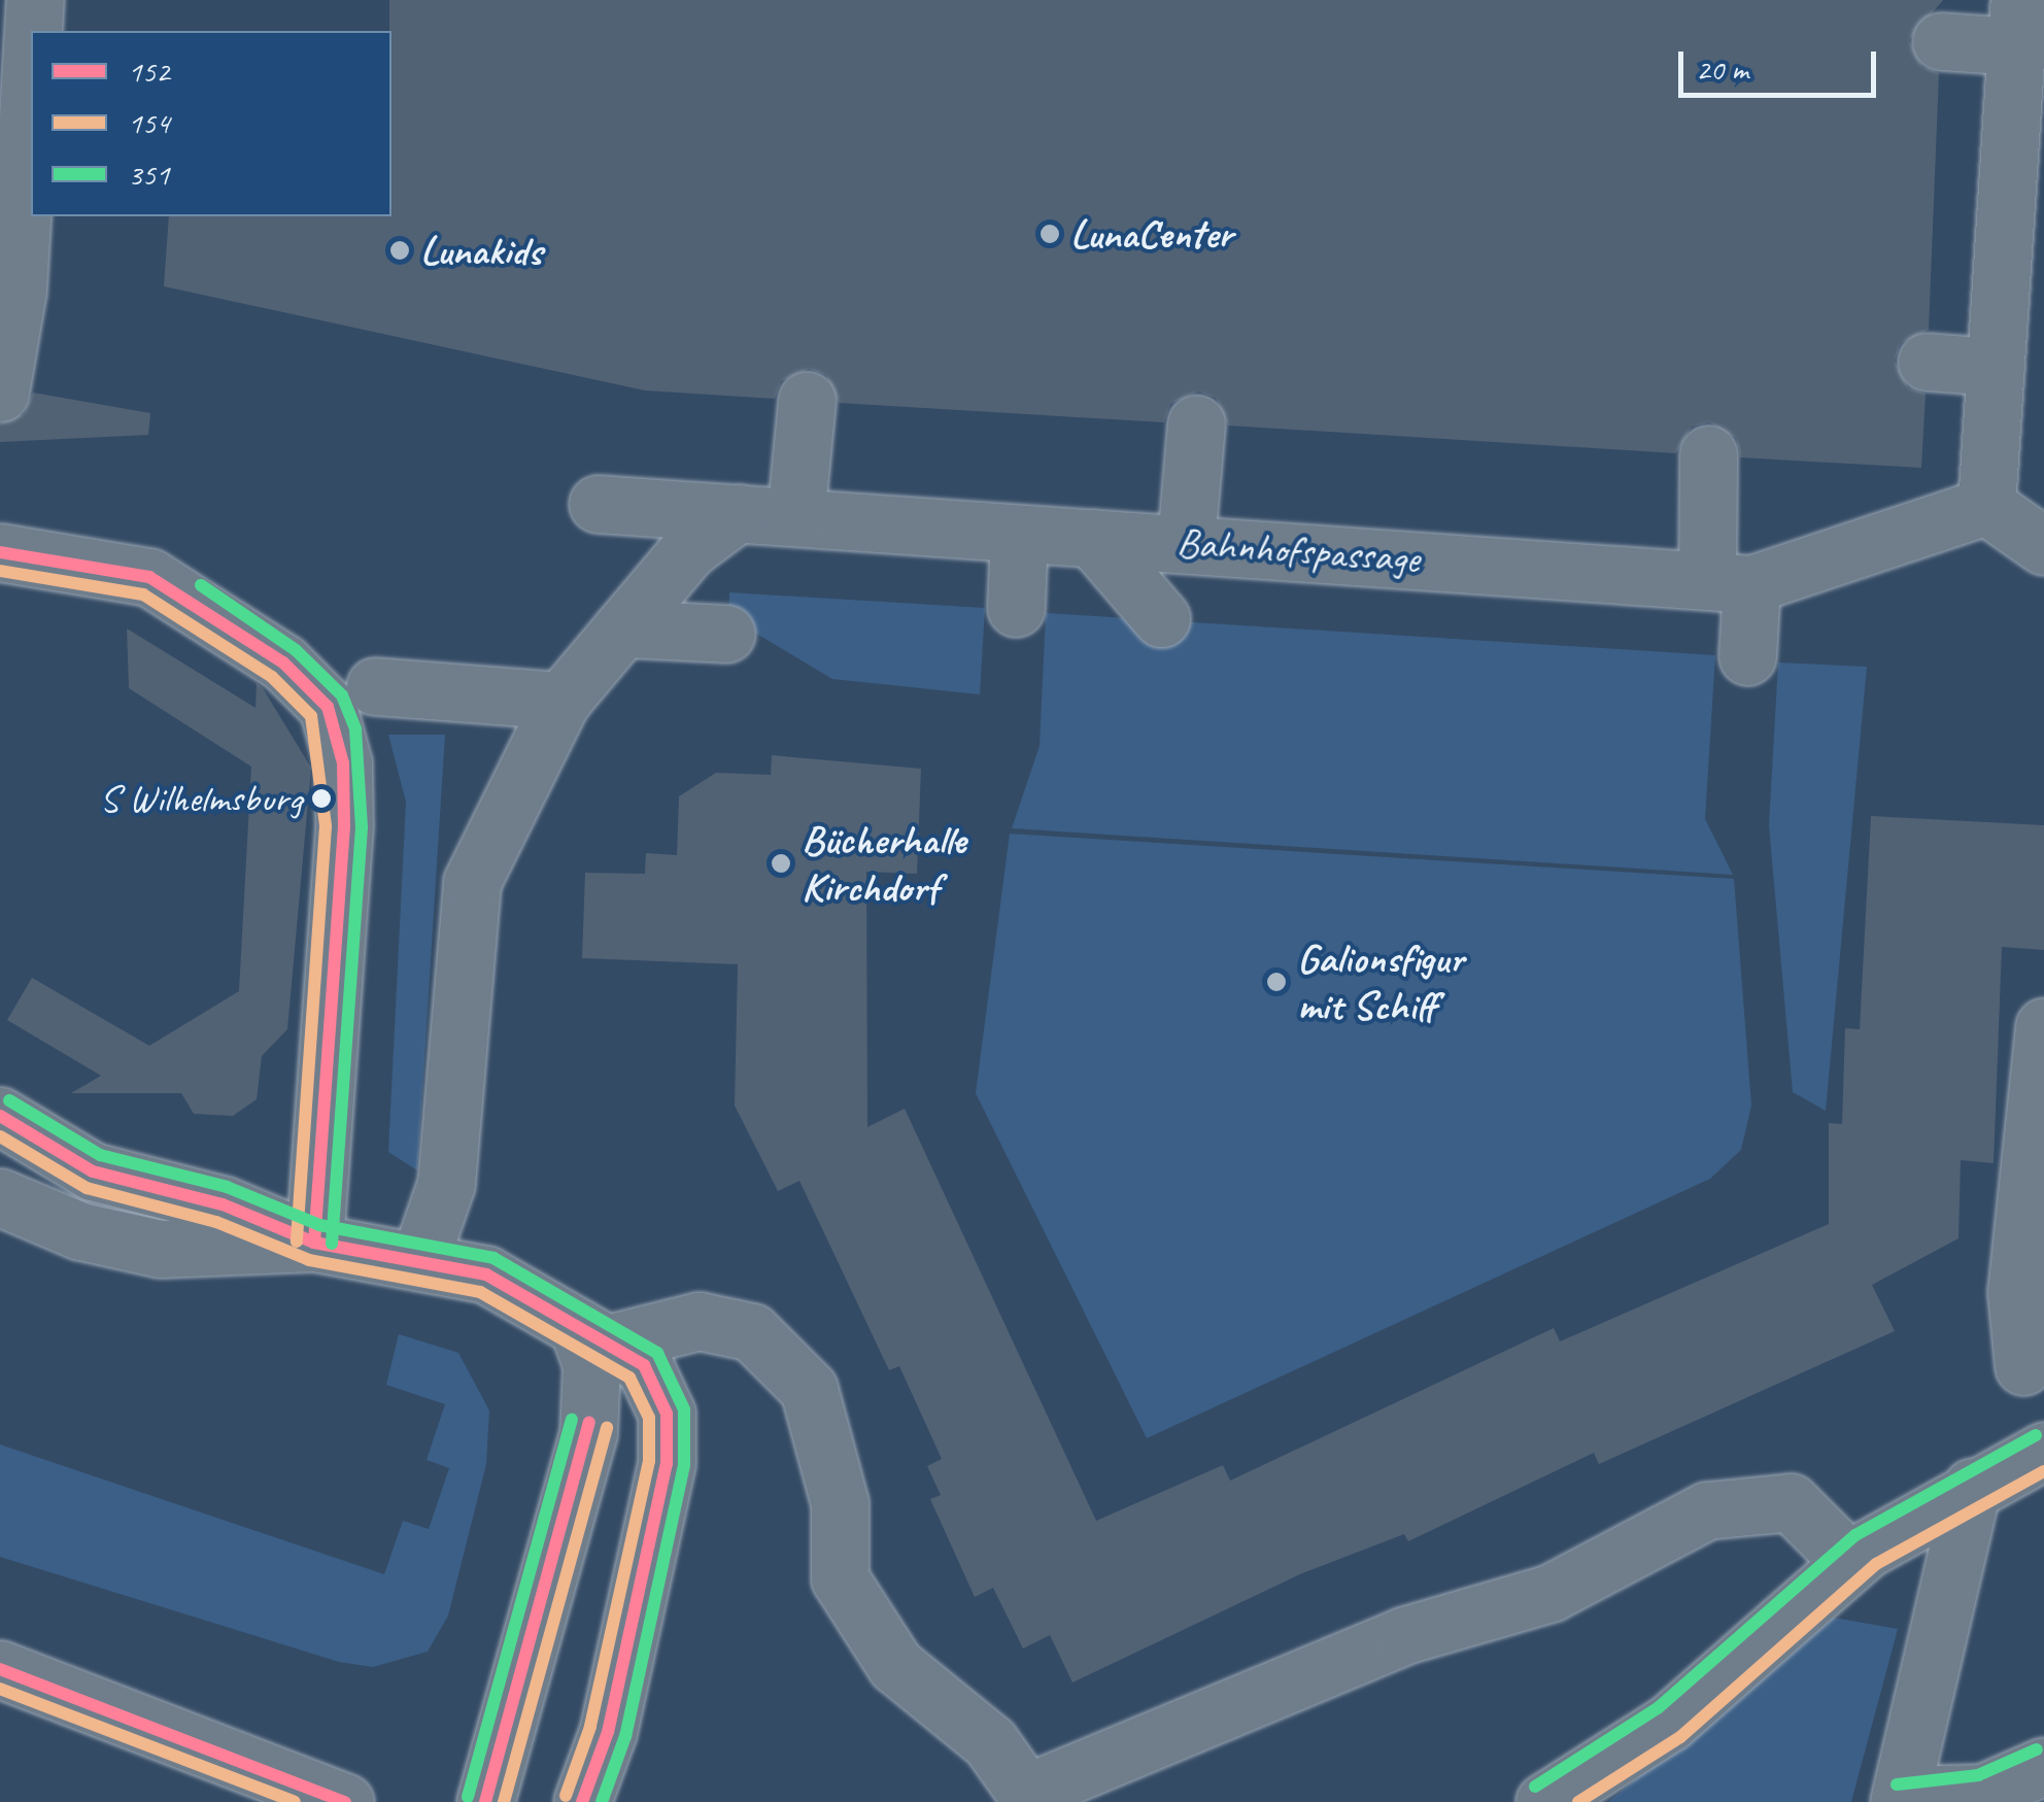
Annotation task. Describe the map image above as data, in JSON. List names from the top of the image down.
{
  "streets": {
    "street": ["Bahnhofspassage"]
  },
  "places": [
    "LunaCenter",
    "Lunakids",
    "S Wilhelmsburg",
    "Bücherhalle Kirchdorf",
    "Galionsfigur mit Schiff"
  ],
  "lines": ["transit line 152", "transit line 154", "transit line 351"],
  "legend": ["152", "154", "351"],
  "scale_bar": "20 m"
}
